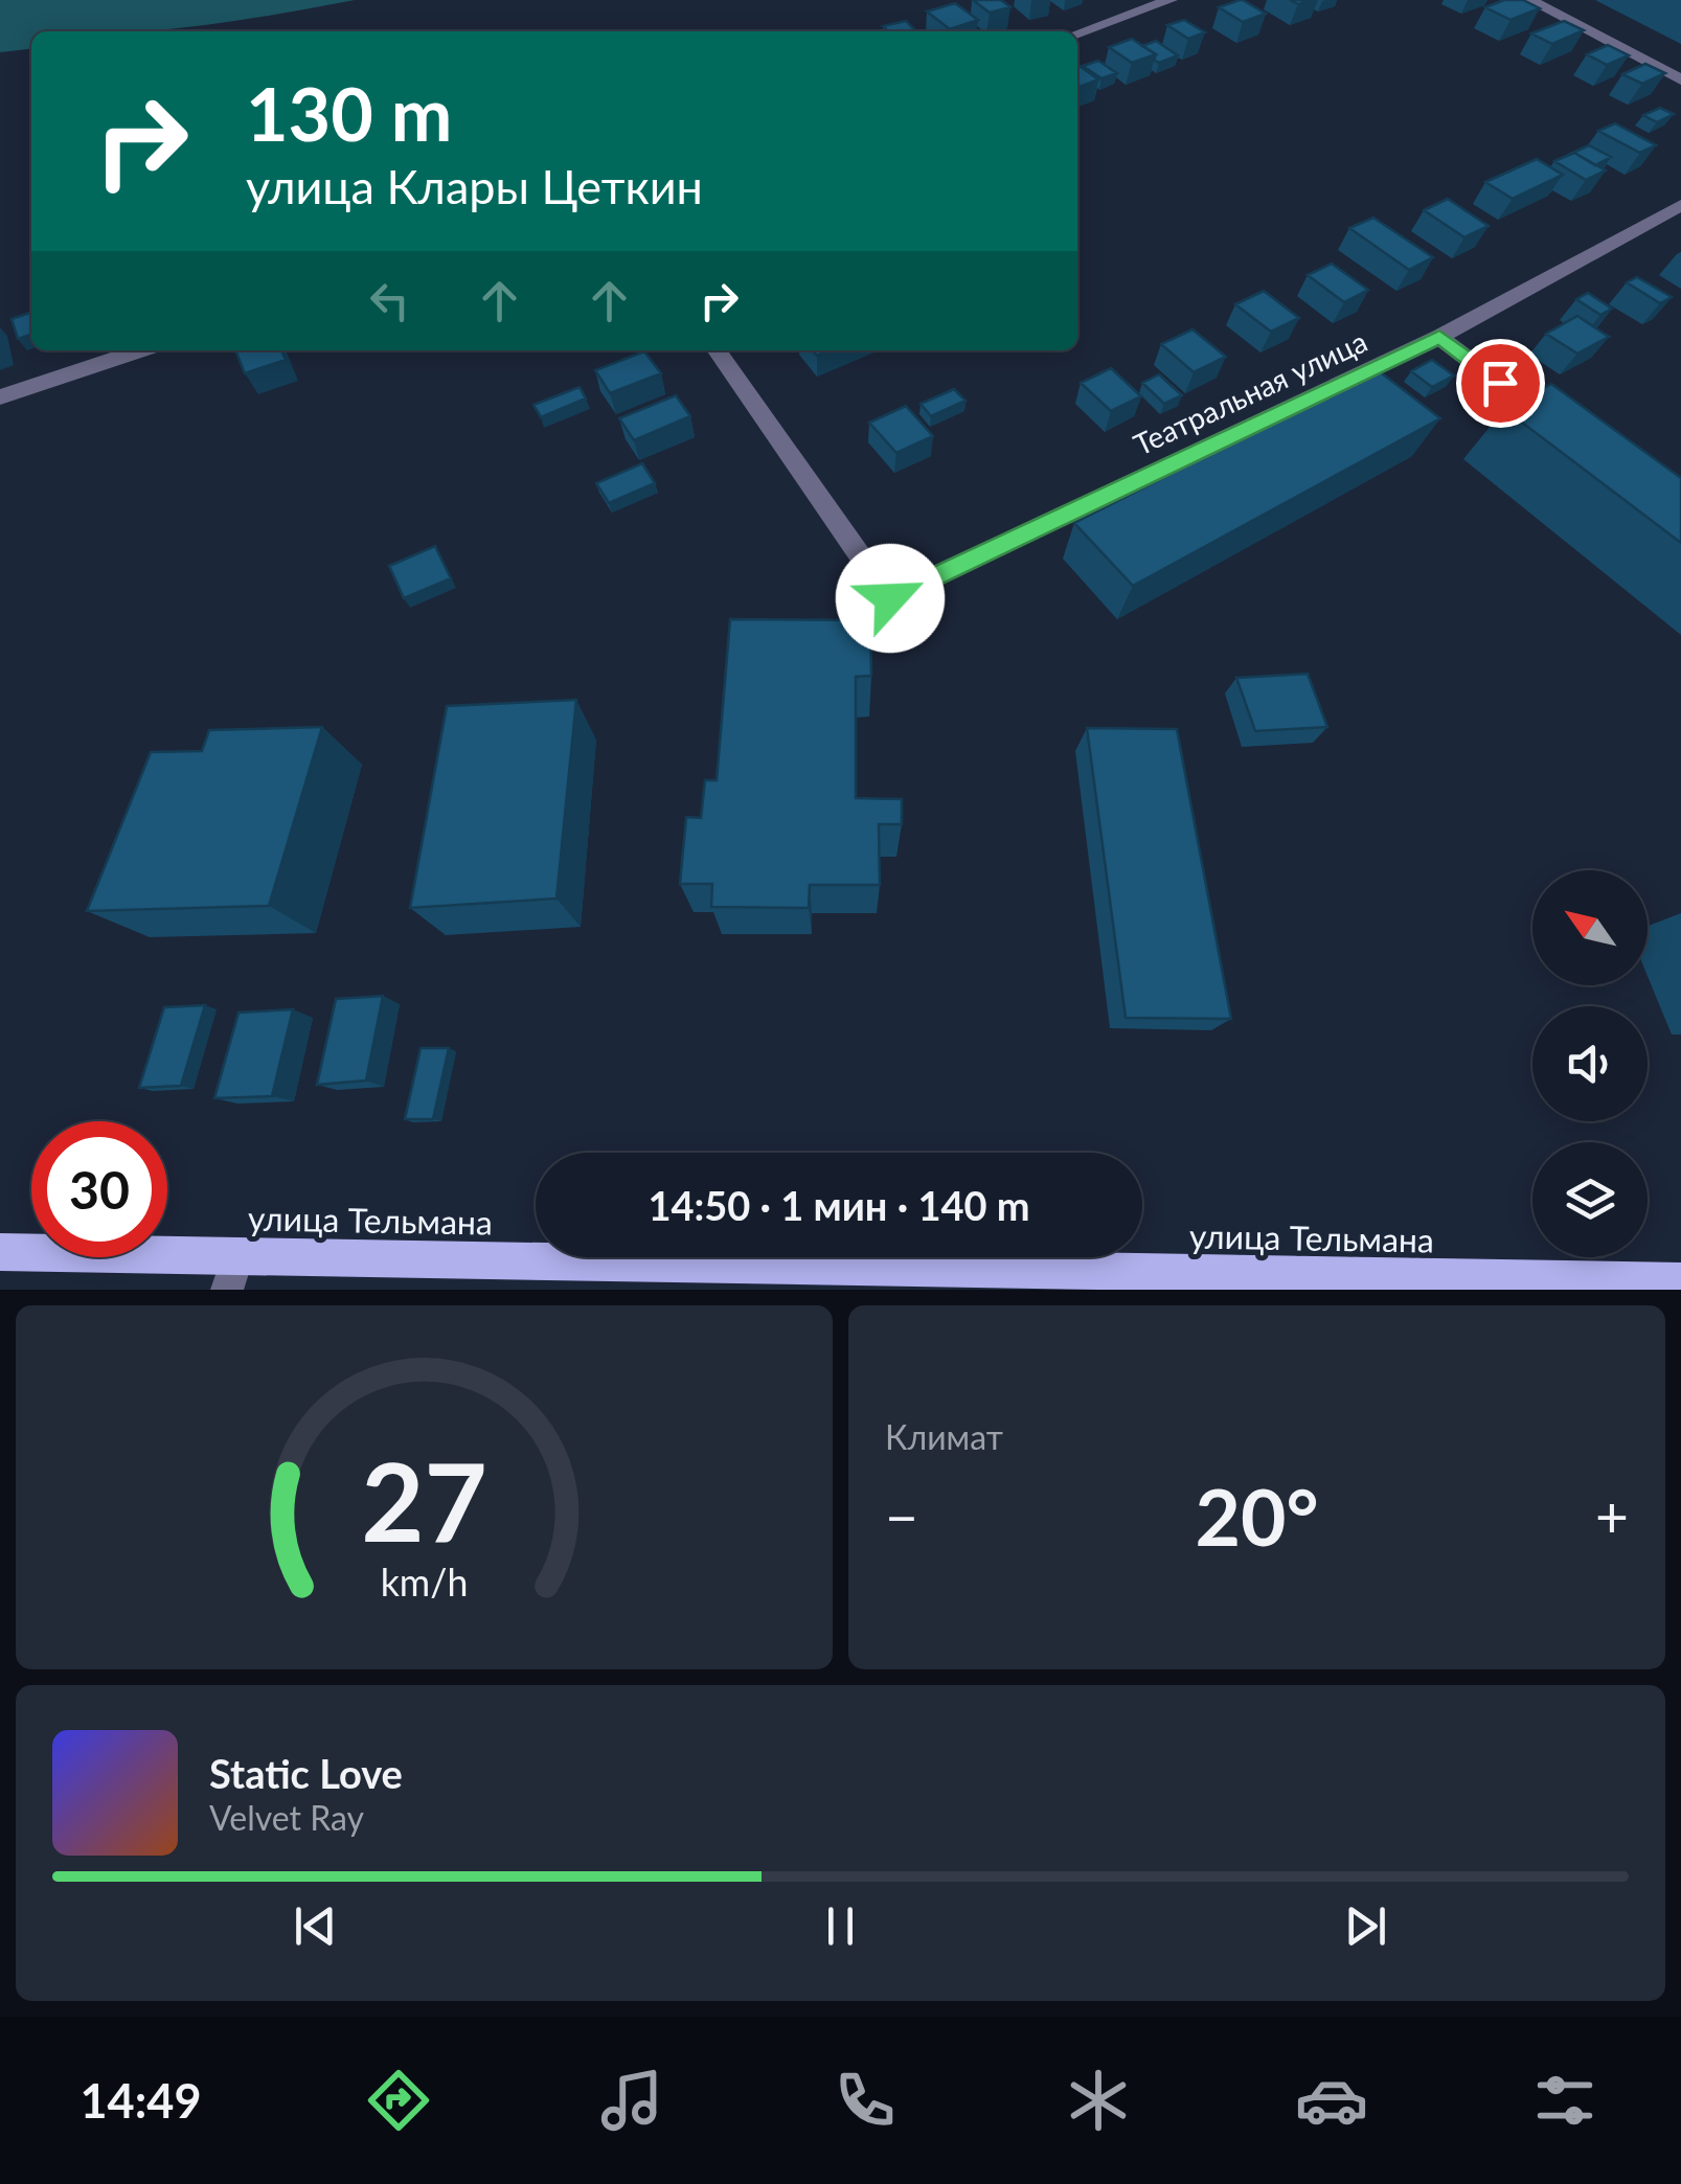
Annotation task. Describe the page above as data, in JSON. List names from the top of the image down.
{
  "streets": {
    "main road": ["улица Тельмана"],
    "street": ["Театральная улица"]
  },
  "north": "top left",
  "page": {
    "turn": ["130 m", "улица Клары Цеткин"],
    "limit": "30",
    "trip": "14:50 · 1 мин · 140 m",
    "tile": "Климат",
    "heat": ["−", "20°", "+"],
    "song": ["Static Love", "Velvet Ray"],
    "tabs": "14:49",
    "gauge": ["27", "km/h"]
  }
}
